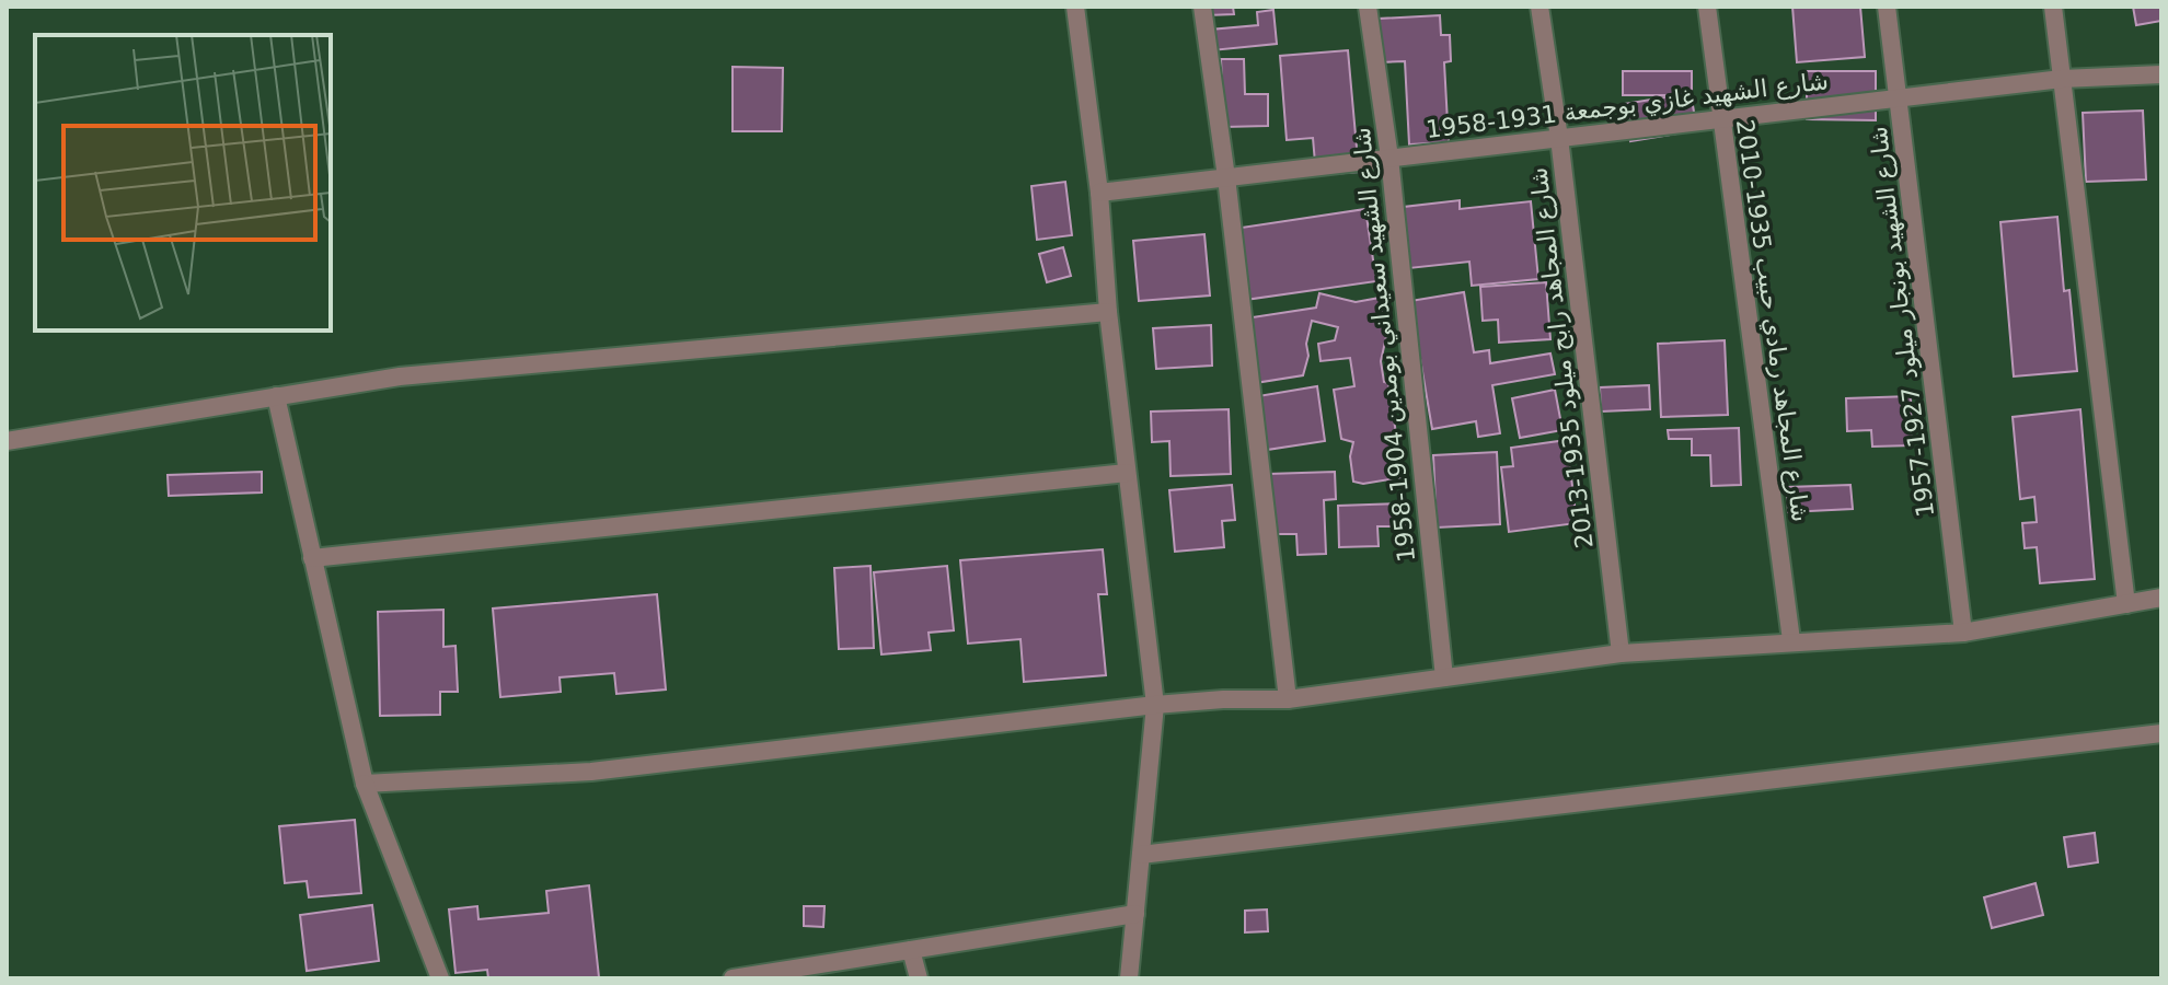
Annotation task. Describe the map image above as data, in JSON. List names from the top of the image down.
{
  "streets": {
    "street": [
      "شارع الشهيد غازي بوجمعة 1931-1958",
      "شارع المجاهد رمادي حبيب 1935-2010",
      "شارع الشهيد بونجار ميلود 1927-1957",
      "شارع الشهيد سعيداني بومدين 1904-1958",
      "شارع المجاهد رابح ميلود 1935-2013"
    ]
  },
  "crossings": [
    ["شارع الشهيد غازي بوجمعة 1931-1958", "شارع المجاهد رمادي حبيب 1935-2010"],
    ["شارع الشهيد غازي بوجمعة 1931-1958", "شارع الشهيد بونجار ميلود 1927-1957"],
    ["شارع الشهيد غازي بوجمعة 1931-1958", "شارع الشهيد سعيداني بومدين 1904-1958"],
    ["شارع الشهيد غازي بوجمعة 1931-1958", "شارع المجاهد رابح ميلود 1935-2013"]
  ]
}
